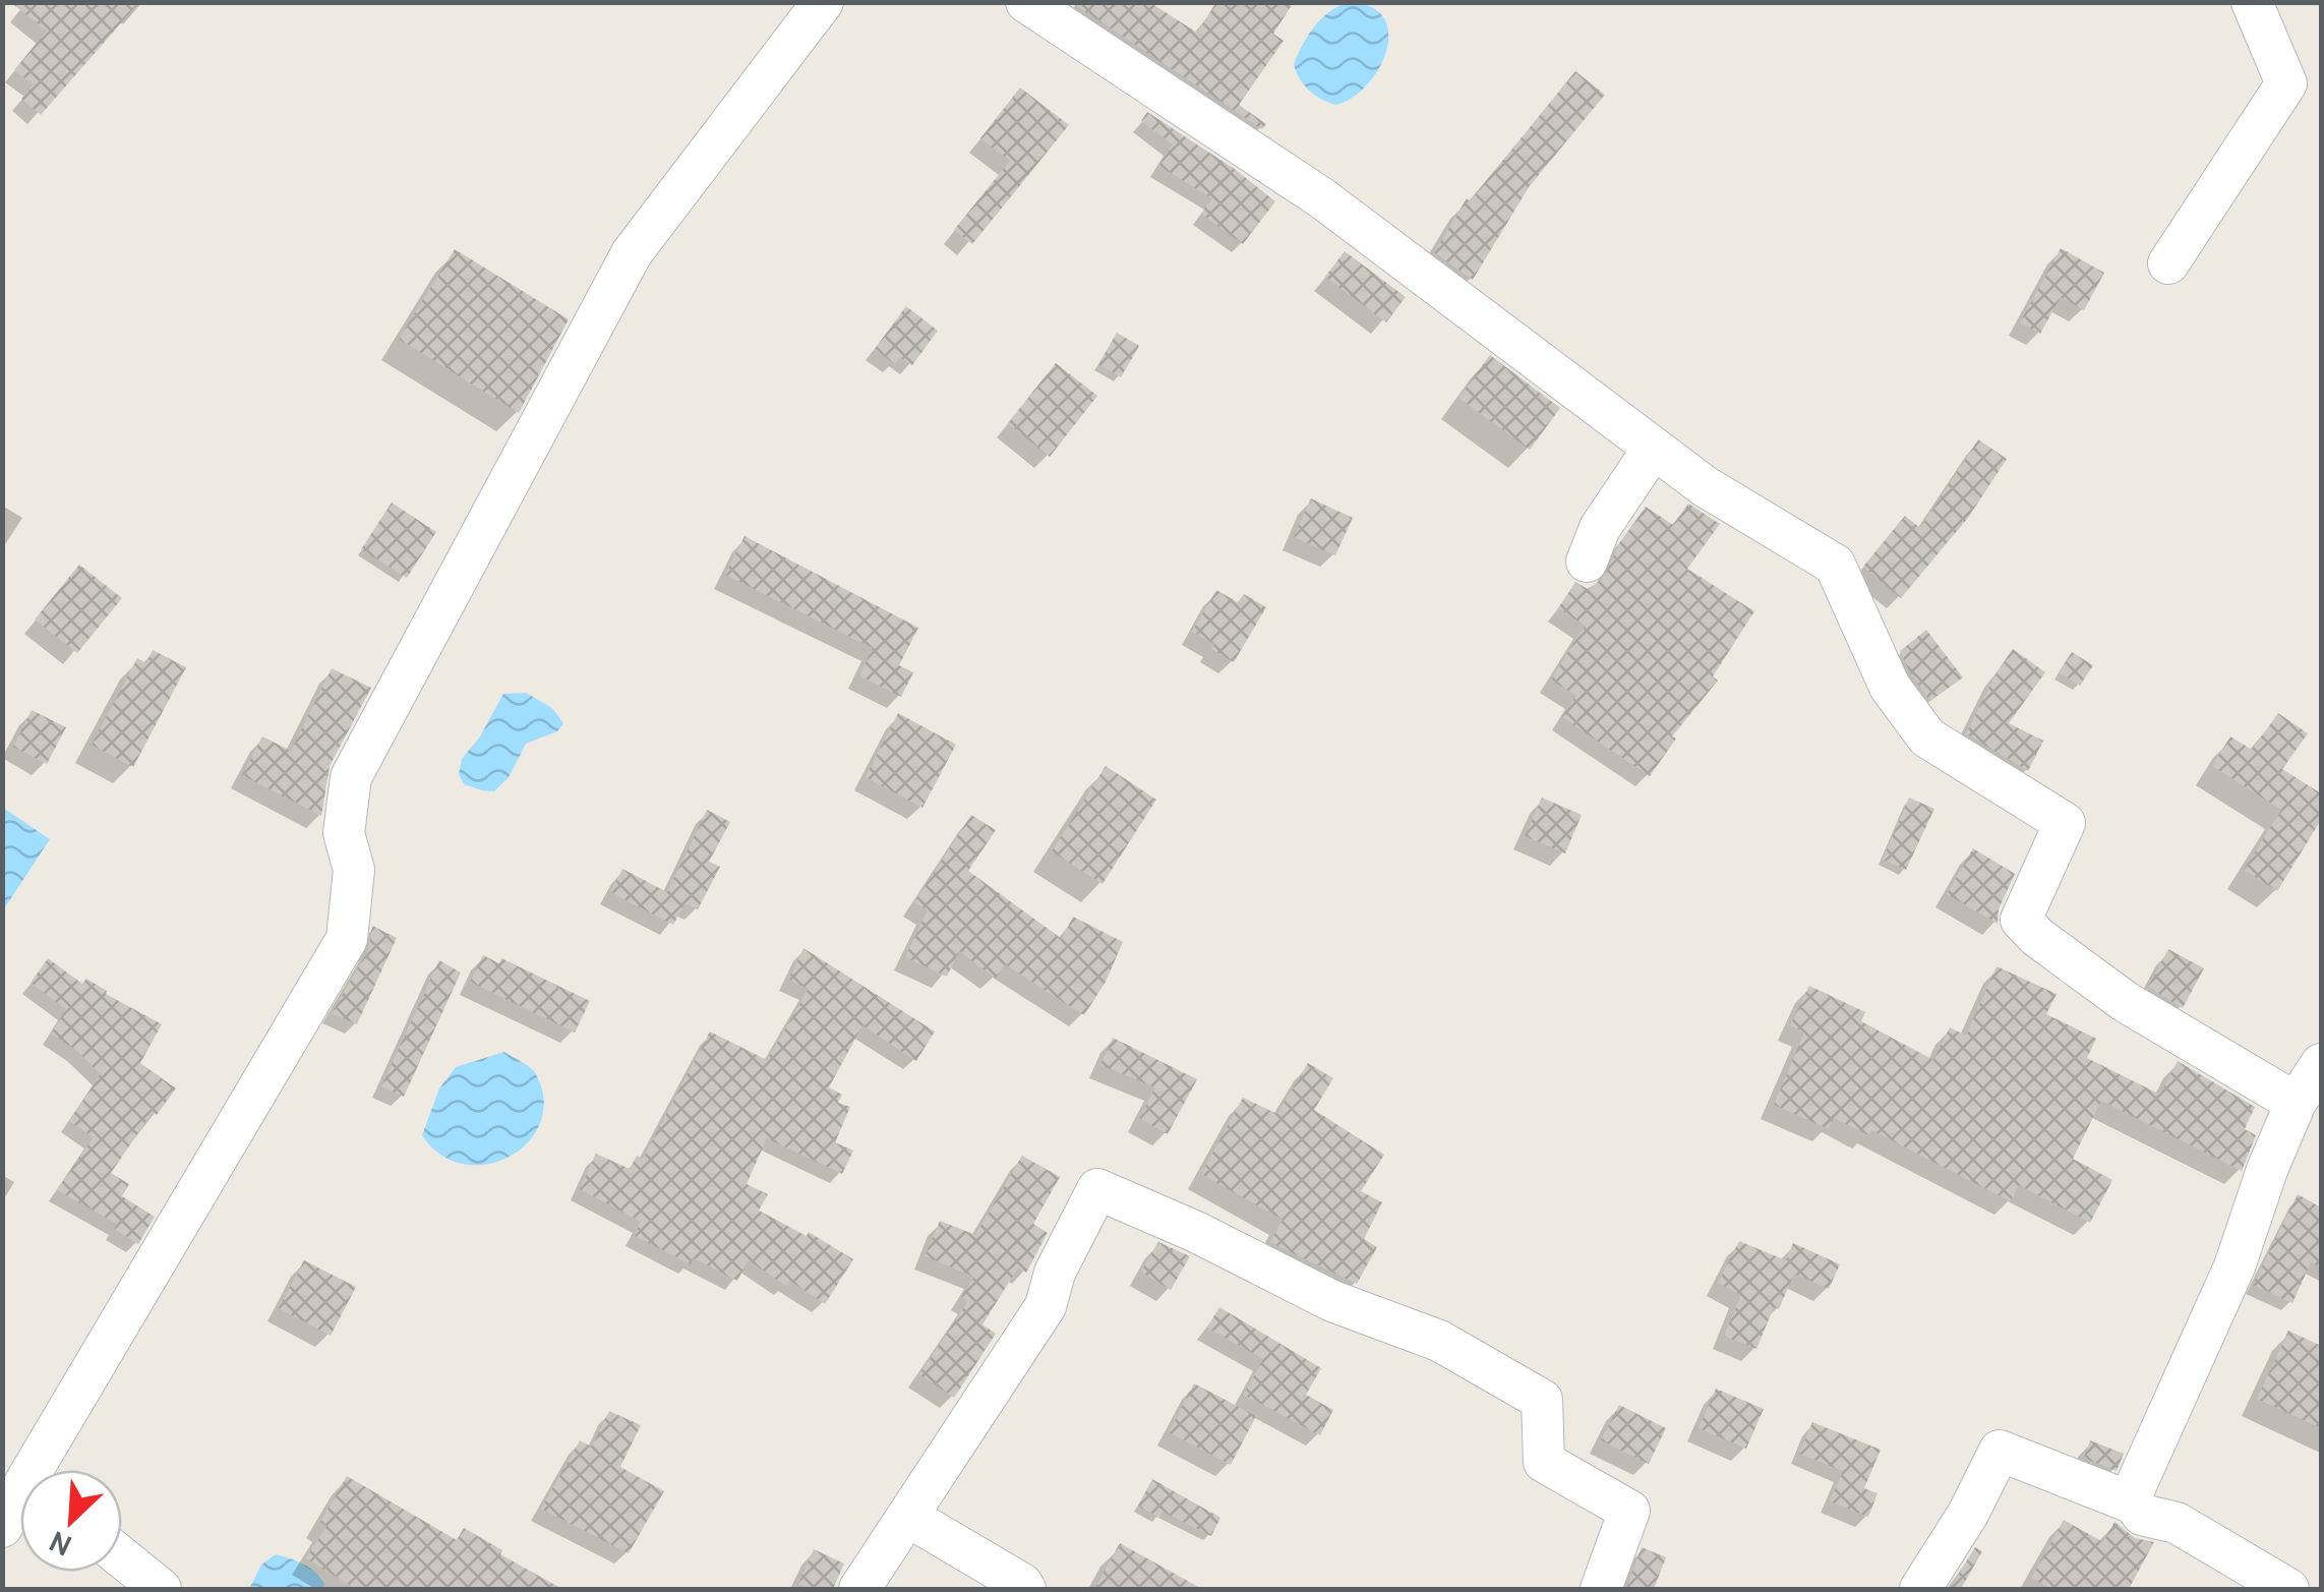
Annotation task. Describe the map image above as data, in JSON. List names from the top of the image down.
{
  "north": "bottom left"
}
